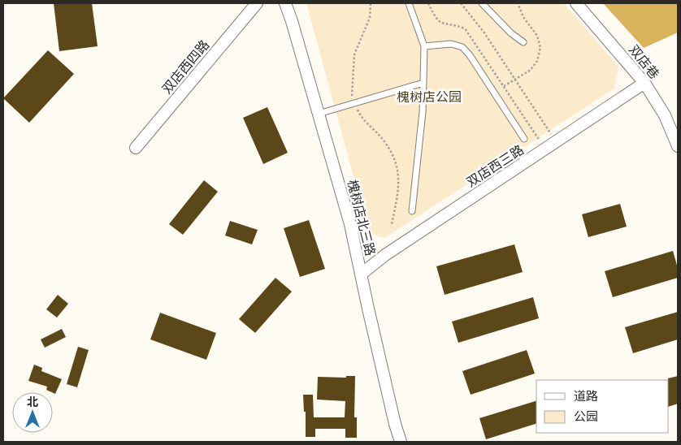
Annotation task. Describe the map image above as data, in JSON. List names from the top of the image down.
{
  "streets": {
    "street": [
      "双店巷",
      "双店西四路",
      "双店西三路",
      "槐树店北三路"
    ]
  },
  "crossings": [
    ["双店巷", "双店西三路"],
    ["双店西三路", "槐树店北三路"]
  ],
  "parks": ["槐树店公园"],
  "legend": ["道路", "公园"],
  "north": "top"
}
